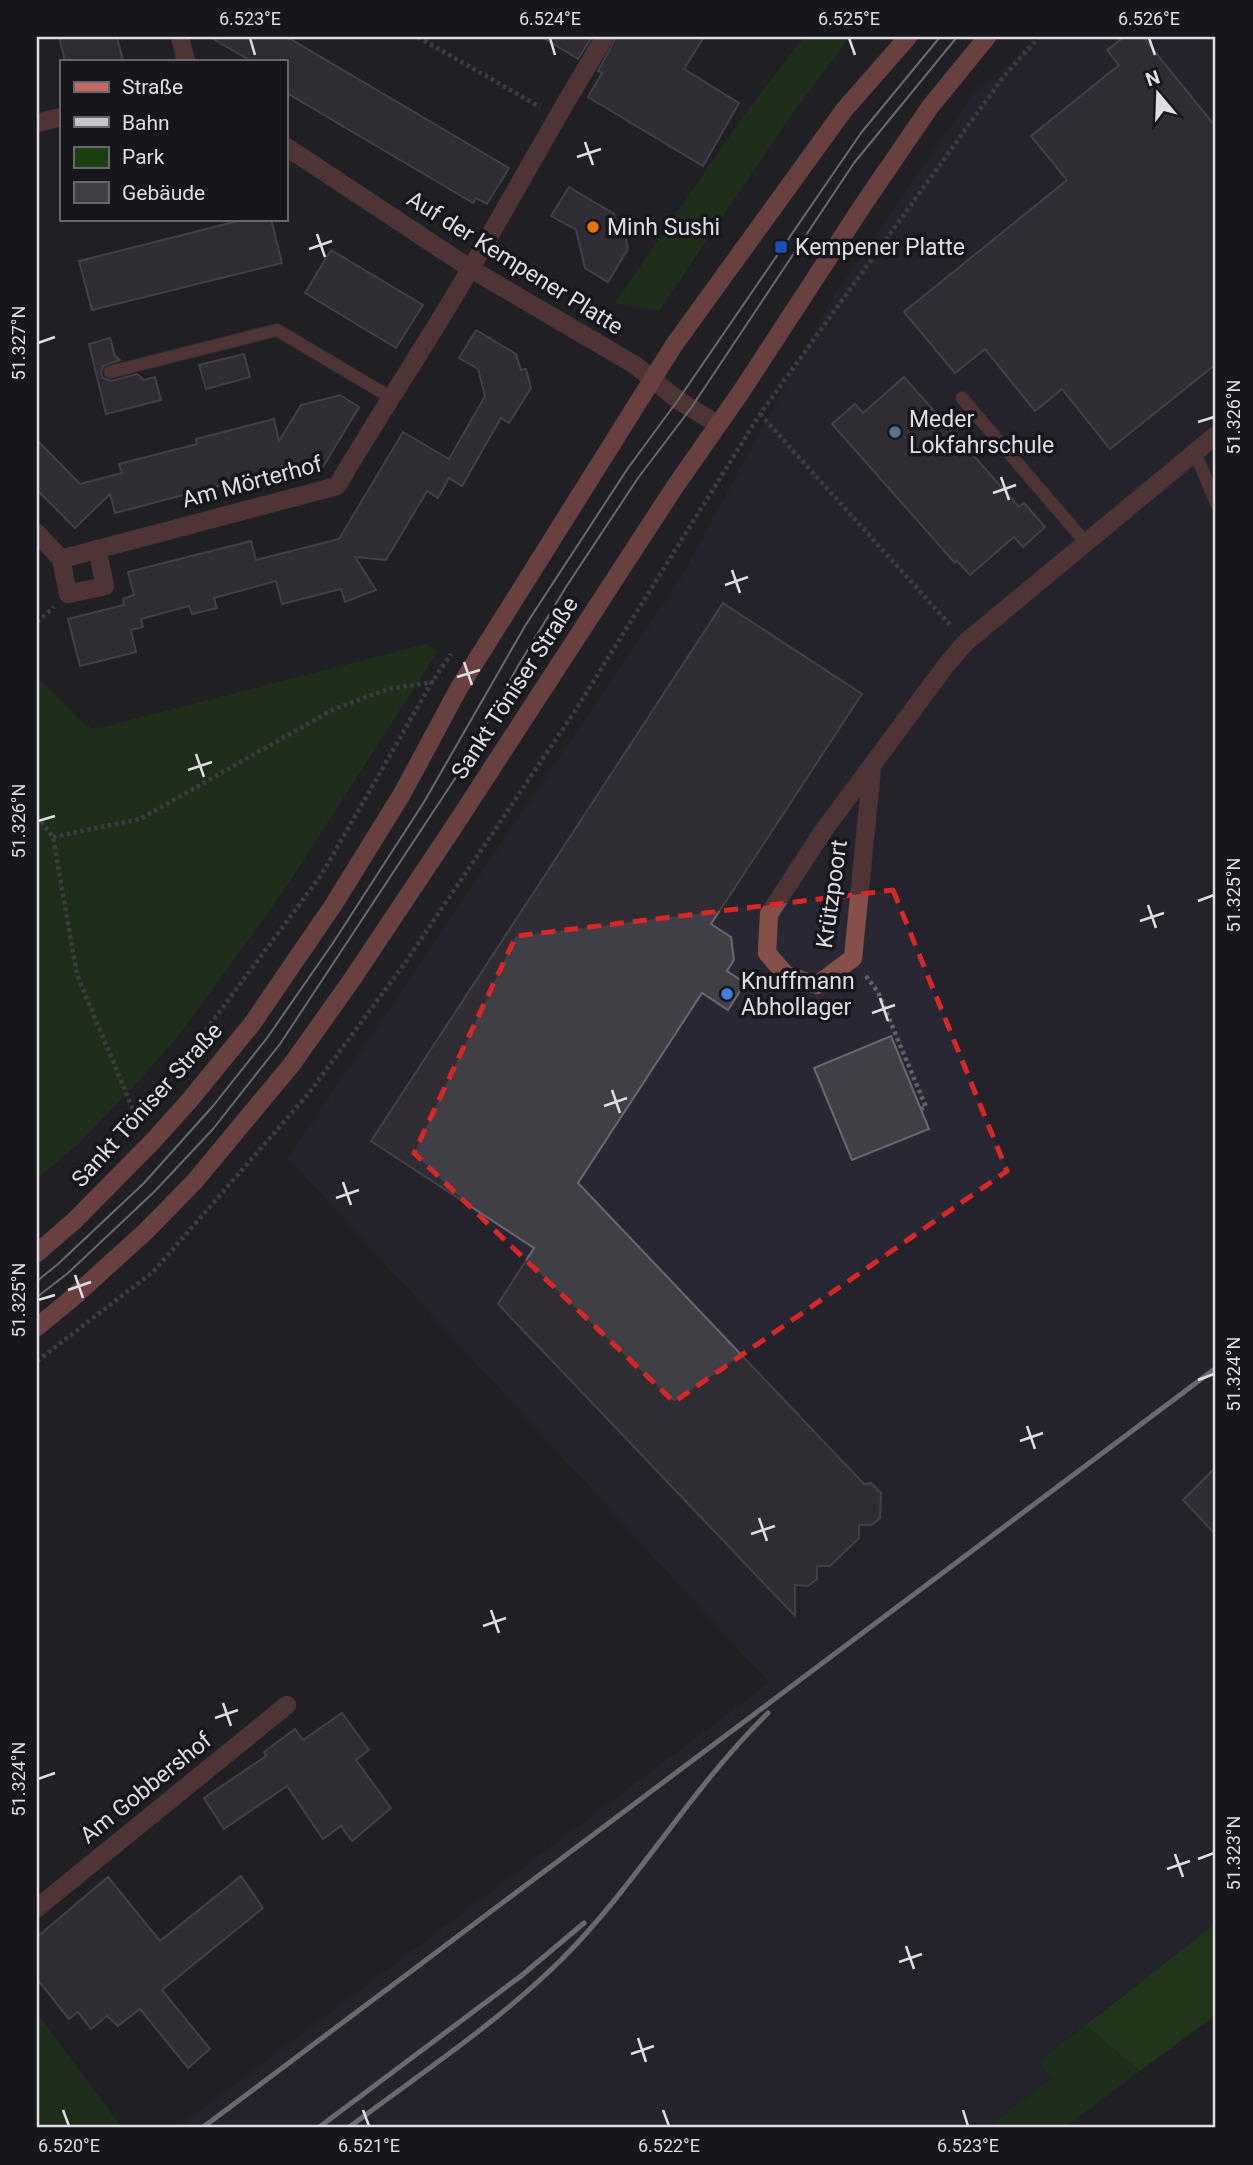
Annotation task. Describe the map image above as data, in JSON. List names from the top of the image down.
{
  "streets": {
    "main road": ["Sankt Töniser Straße"],
    "street": [
      "Auf der Kempener Platte",
      "Am Mörterhof",
      "Krützpoort",
      "Am Gobbershof"
    ]
  },
  "crossings": [
    ["Auf der Kempener Platte", "Am Mörterhof"],
    ["Auf der Kempener Platte", "Sankt Töniser Straße"]
  ],
  "places": {
    "other": ["Minh Sushi", "Meder Lokfahrschule", "Knuffmann Abhollager"],
    "transit": ["Kempener Platte"]
  },
  "legend": [
    "Straße",
    "Bahn",
    "Park",
    "Gebäude"
  ],
  "north": "top",
  "coordinates": [
    "6.523°E",
    "6.524°E",
    "6.525°E",
    "6.526°E",
    "51.327°N",
    "51.326°N",
    "51.325°N",
    "51.324°N",
    "51.323°N",
    "6.520°E",
    "6.521°E",
    "6.522°E"
  ]
}
